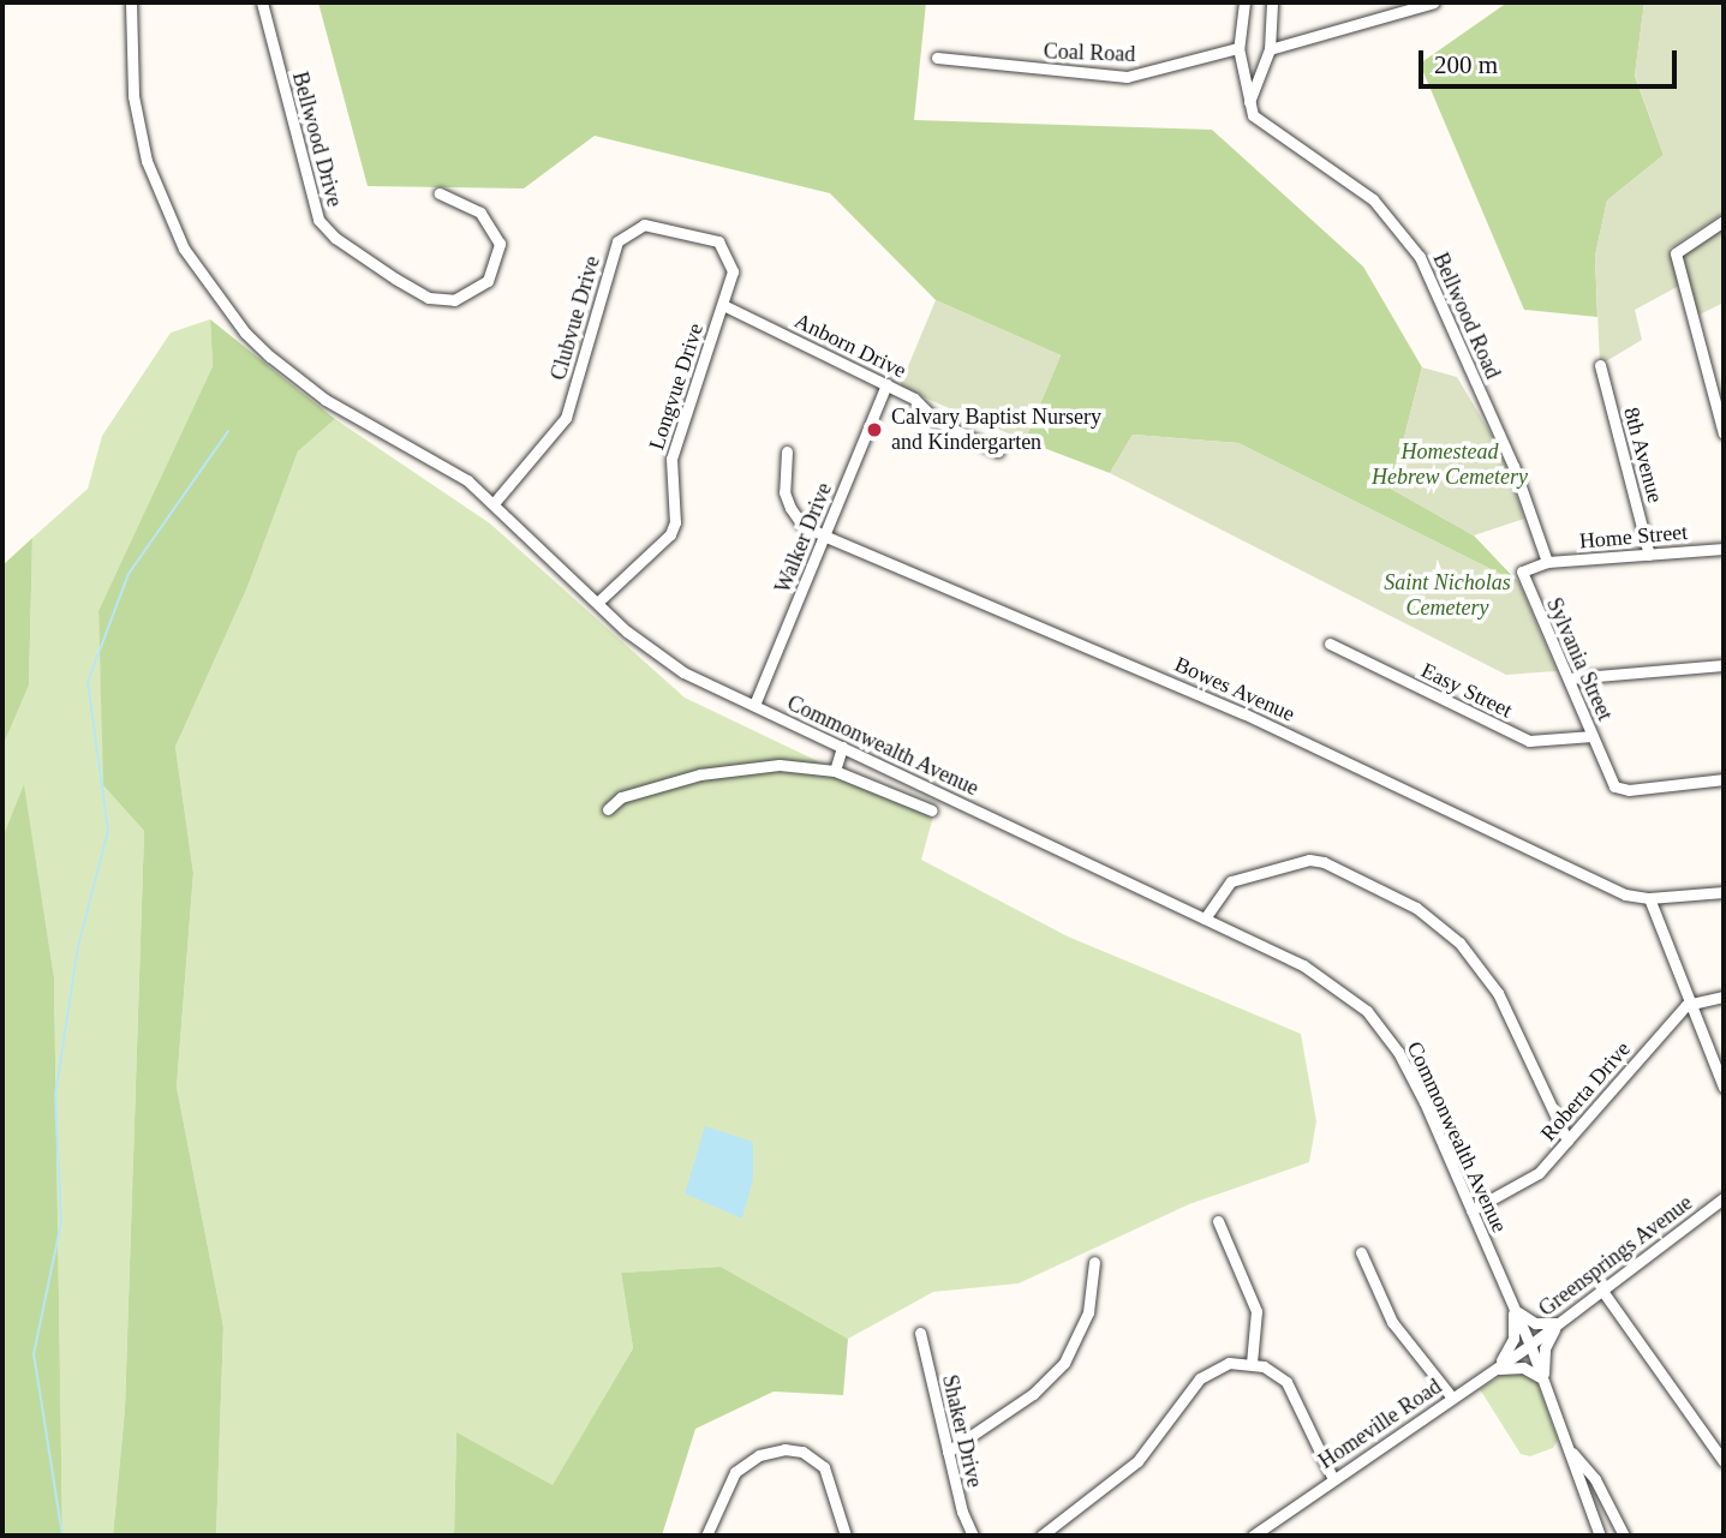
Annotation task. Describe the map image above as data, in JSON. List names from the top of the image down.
{
  "streets": {
    "street": [
      "Coal Road",
      "Bellwood Drive",
      "Bellwood Road",
      "Clubvue Drive",
      "Anborn Drive",
      "Longvue Drive",
      "8th Avenue",
      "Home Street",
      "Walker Drive",
      "Sylvania Street",
      "Bowes Avenue",
      "Easy Street",
      "Commonwealth Avenue",
      "Roberta Drive",
      "Greensprings Avenue",
      "Homeville Road",
      "Shaker Drive"
    ]
  },
  "crossings": [
    ["Coal Road", "Bellwood Road"],
    ["Bellwood Road", "Home Street"],
    ["Bellwood Road", "Sylvania Street"],
    ["Clubvue Drive", "Longvue Drive"],
    ["Clubvue Drive", "Commonwealth Avenue"],
    ["Anborn Drive", "Longvue Drive"],
    ["Anborn Drive", "Walker Drive"],
    ["Longvue Drive", "Commonwealth Avenue"],
    ["8th Avenue", "Home Street"],
    ["Home Street", "Sylvania Street"],
    ["Walker Drive", "Bowes Avenue"],
    ["Walker Drive", "Commonwealth Avenue"],
    ["Sylvania Street", "Easy Street"],
    ["Commonwealth Avenue", "Roberta Drive"],
    ["Commonwealth Avenue", "Greensprings Avenue"],
    ["Commonwealth Avenue", "Homeville Road"],
    ["Greensprings Avenue", "Homeville Road"]
  ],
  "parks": ["Homestead Hebrew Cemetery", "Saint Nicholas Cemetery"],
  "places": ["Calvary Baptist Nursery and Kindergarten"],
  "scale_bar": "200 m"
}
